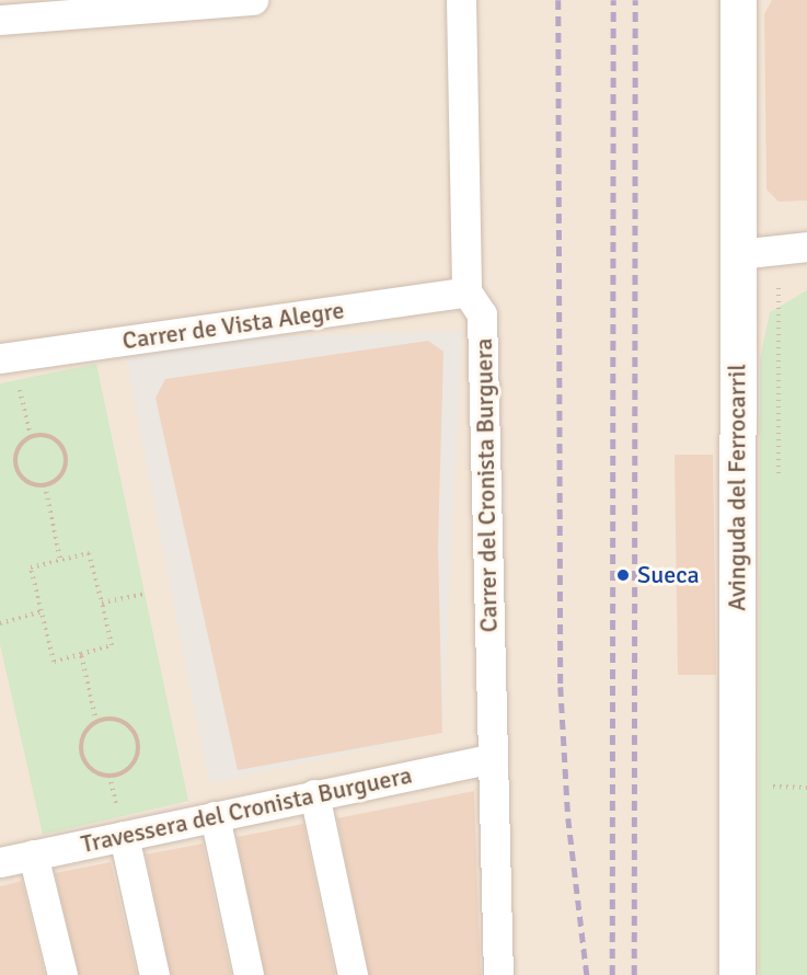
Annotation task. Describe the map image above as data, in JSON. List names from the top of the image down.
{
  "streets": {
    "street": [
      "Carrer de Vista Alegre",
      "Carrer del Cronista Burguera",
      "Avinguda del Ferrocarril",
      "Travessera del Cronista Burguera"
    ]
  },
  "crossings": [
    ["Carrer de Vista Alegre", "Carrer del Cronista Burguera"],
    ["Carrer del Cronista Burguera", "Travessera del Cronista Burguera"]
  ],
  "places": ["Sueca"]
}
